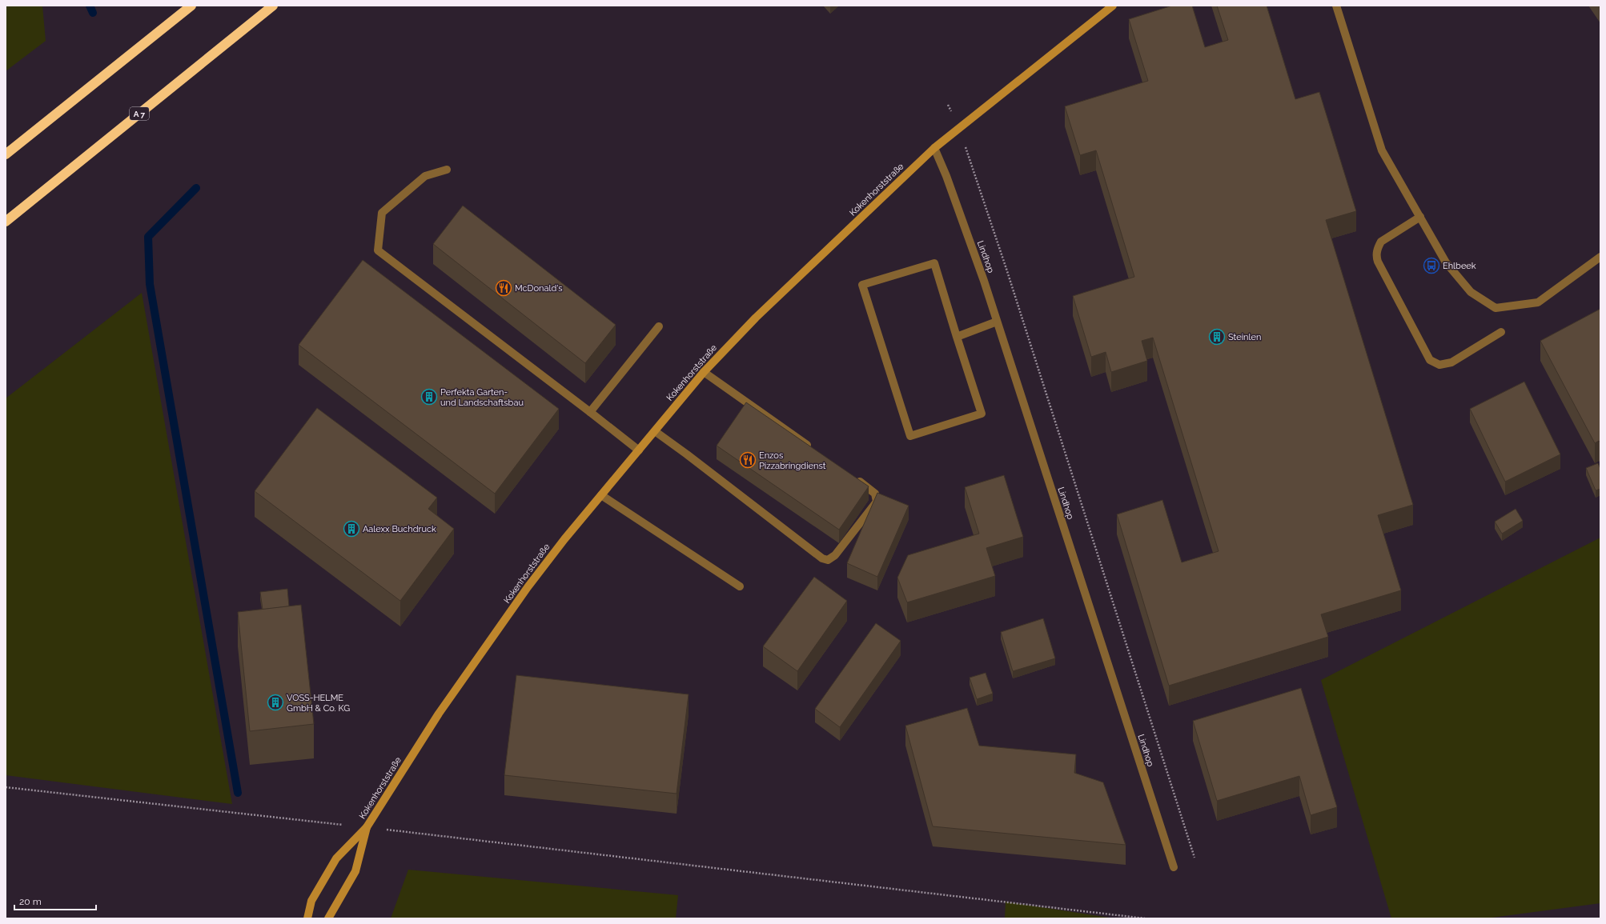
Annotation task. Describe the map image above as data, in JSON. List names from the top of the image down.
{
  "streets": {
    "highway": ["A 7"],
    "main road": ["Kokenhorststraße"],
    "street": ["Lindhop"]
  },
  "crossings": [
    ["Kokenhorststraße", "Lindhop"]
  ],
  "places": {
    "bus stop": ["Ehlbeek"],
    "restaurant": ["McDonald's", "Enzos Pizzabringdienst"],
    "building": [
      "Steinlen",
      "Perfekta Garten- und Landschaftsbau",
      "Aalexx Buchdruck",
      "VOSS-HELME GmbH & Co. KG"
    ]
  },
  "scale_bar": "20 m"
}
